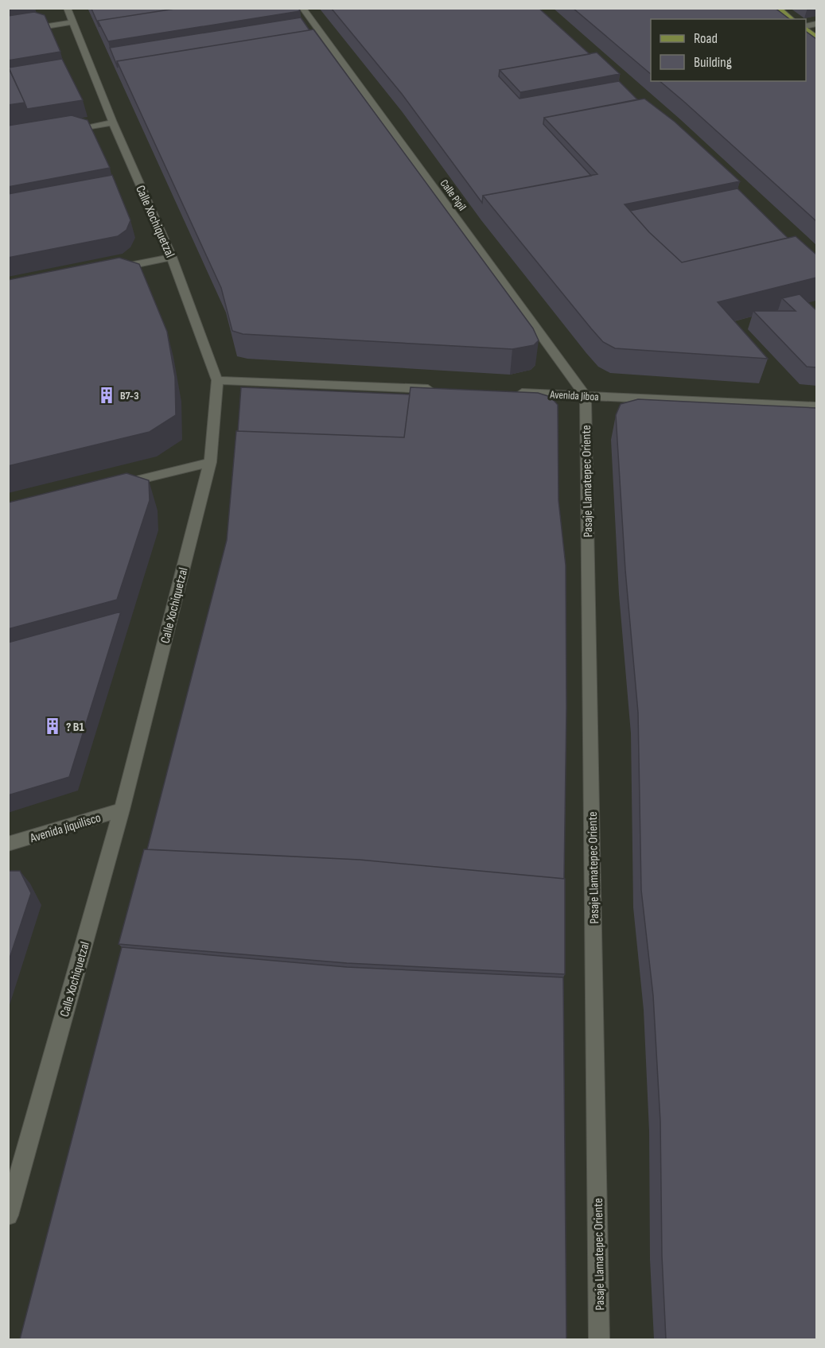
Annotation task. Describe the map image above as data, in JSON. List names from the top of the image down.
{
  "streets": {
    "street": [
      "Calle Pipil",
      "Calle Xochiquetzal",
      "Avenida Jiboa",
      "Pasaje Llamatepec Oriente",
      "Avenida Jiquilisco"
    ]
  },
  "crossings": [
    ["Calle Pipil", "Avenida Jiboa"],
    ["Calle Pipil", "Pasaje Llamatepec Oriente"],
    ["Calle Xochiquetzal", "Avenida Jiquilisco"],
    ["Avenida Jiboa", "Pasaje Llamatepec Oriente"]
  ],
  "places": {
    "building": ["B7-3", "? B1"]
  },
  "legend": ["Road", "Building"]
}
